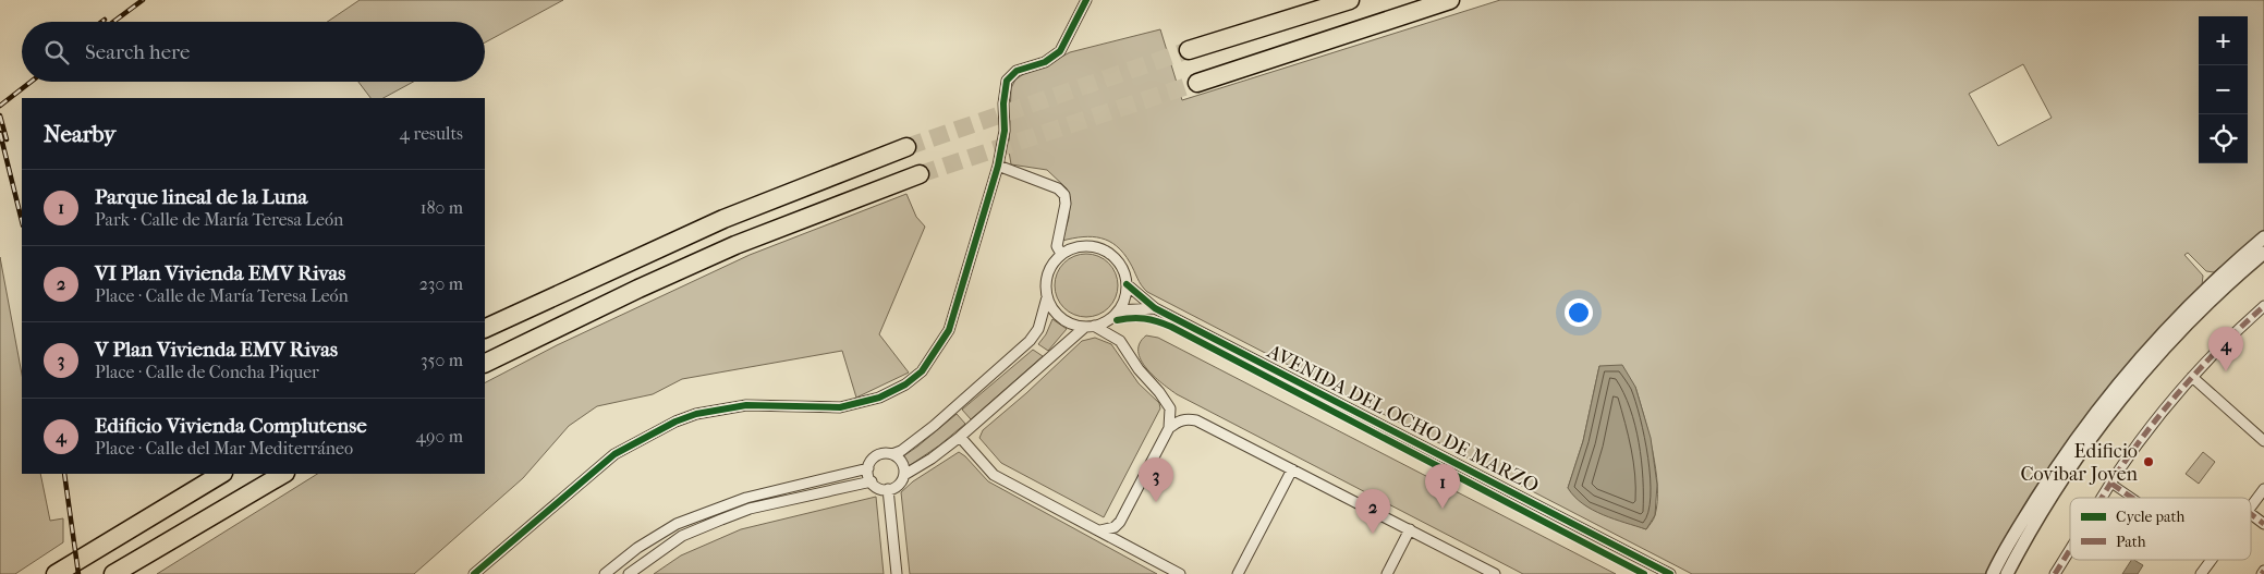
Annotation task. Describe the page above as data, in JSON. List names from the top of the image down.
{
  "streets": {
    "street": ["AVENIDA DEL OCHO DE MARZO"]
  },
  "places": ["Edificio Covibar Joven"],
  "legend": ["Cycle path", "Path"],
  "page": {
    "map_buttons": ["+", "−"],
    "search": "Search here",
    "heading": ["Nearby", "4 results"],
    "list": [
      {
        "mark": "1",
        "name": "Parque lineal de la Luna",
        "note": "Park · Calle de María Teresa León",
        "value": "180 m"
      },
      {
        "mark": "2",
        "name": "VI Plan Vivienda EMV Rivas",
        "note": "Place · Calle de María Teresa León",
        "value": "230 m"
      },
      {
        "mark": "3",
        "name": "V Plan Vivienda EMV Rivas",
        "note": "Place · Calle de Concha Piquer",
        "value": "350 m"
      },
      {
        "mark": "4",
        "name": "Edificio Vivienda Complutense",
        "note": "Place · Calle del Mar Mediterráneo",
        "value": "490 m"
      }
    ],
    "pins": [
      "4",
      "3",
      "1",
      "2"
    ]
  }
}
